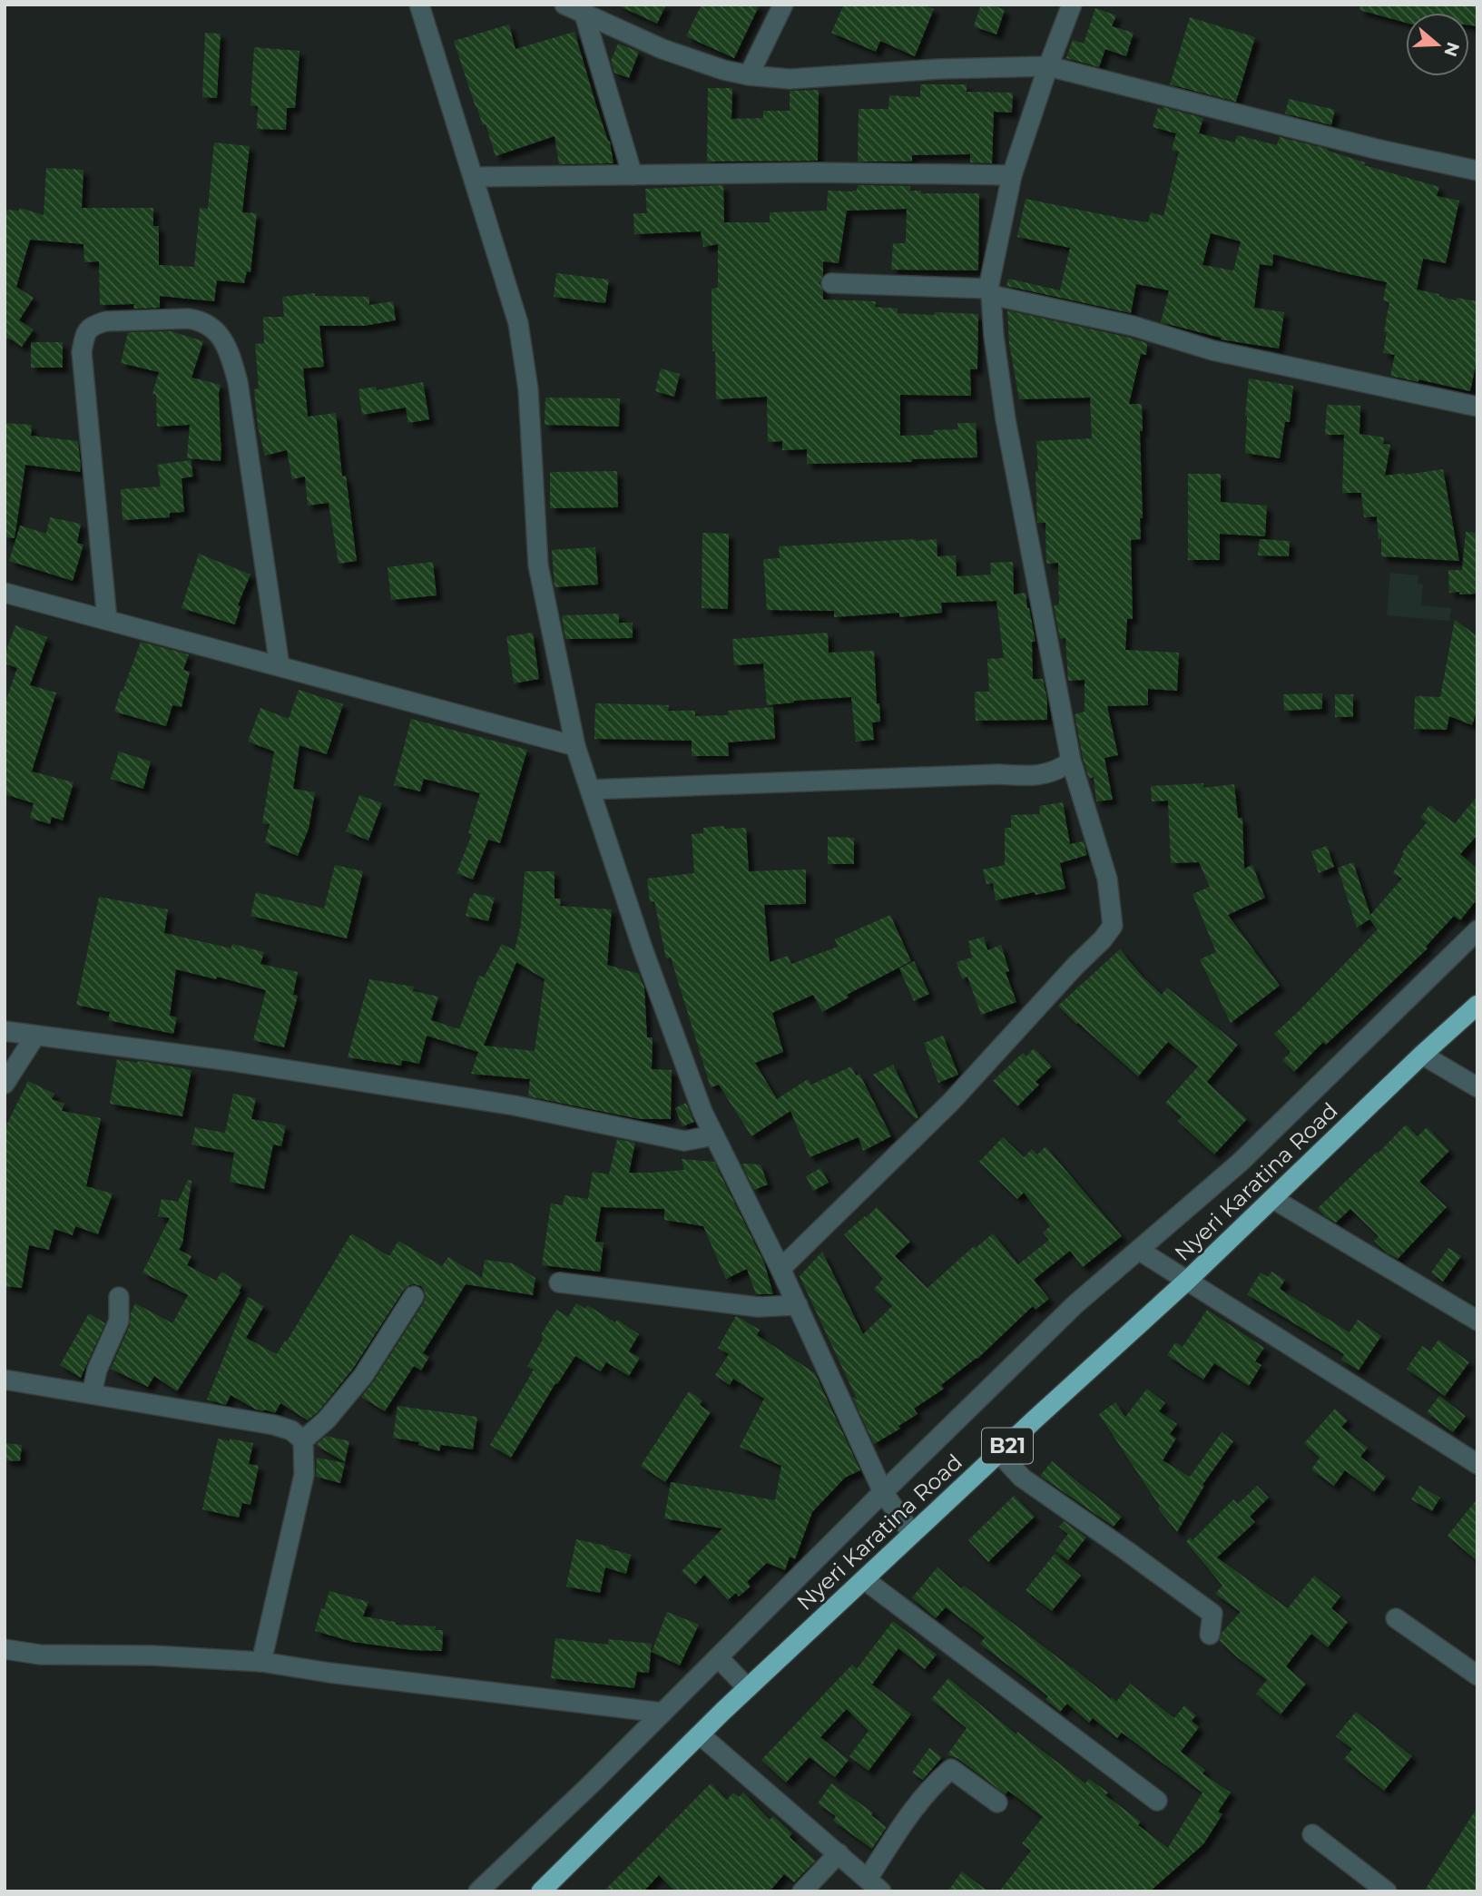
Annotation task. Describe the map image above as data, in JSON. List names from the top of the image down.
{
  "streets": {
    "highway": ["Nyeri Karatina Road", "B21"]
  },
  "north": "right"
}
